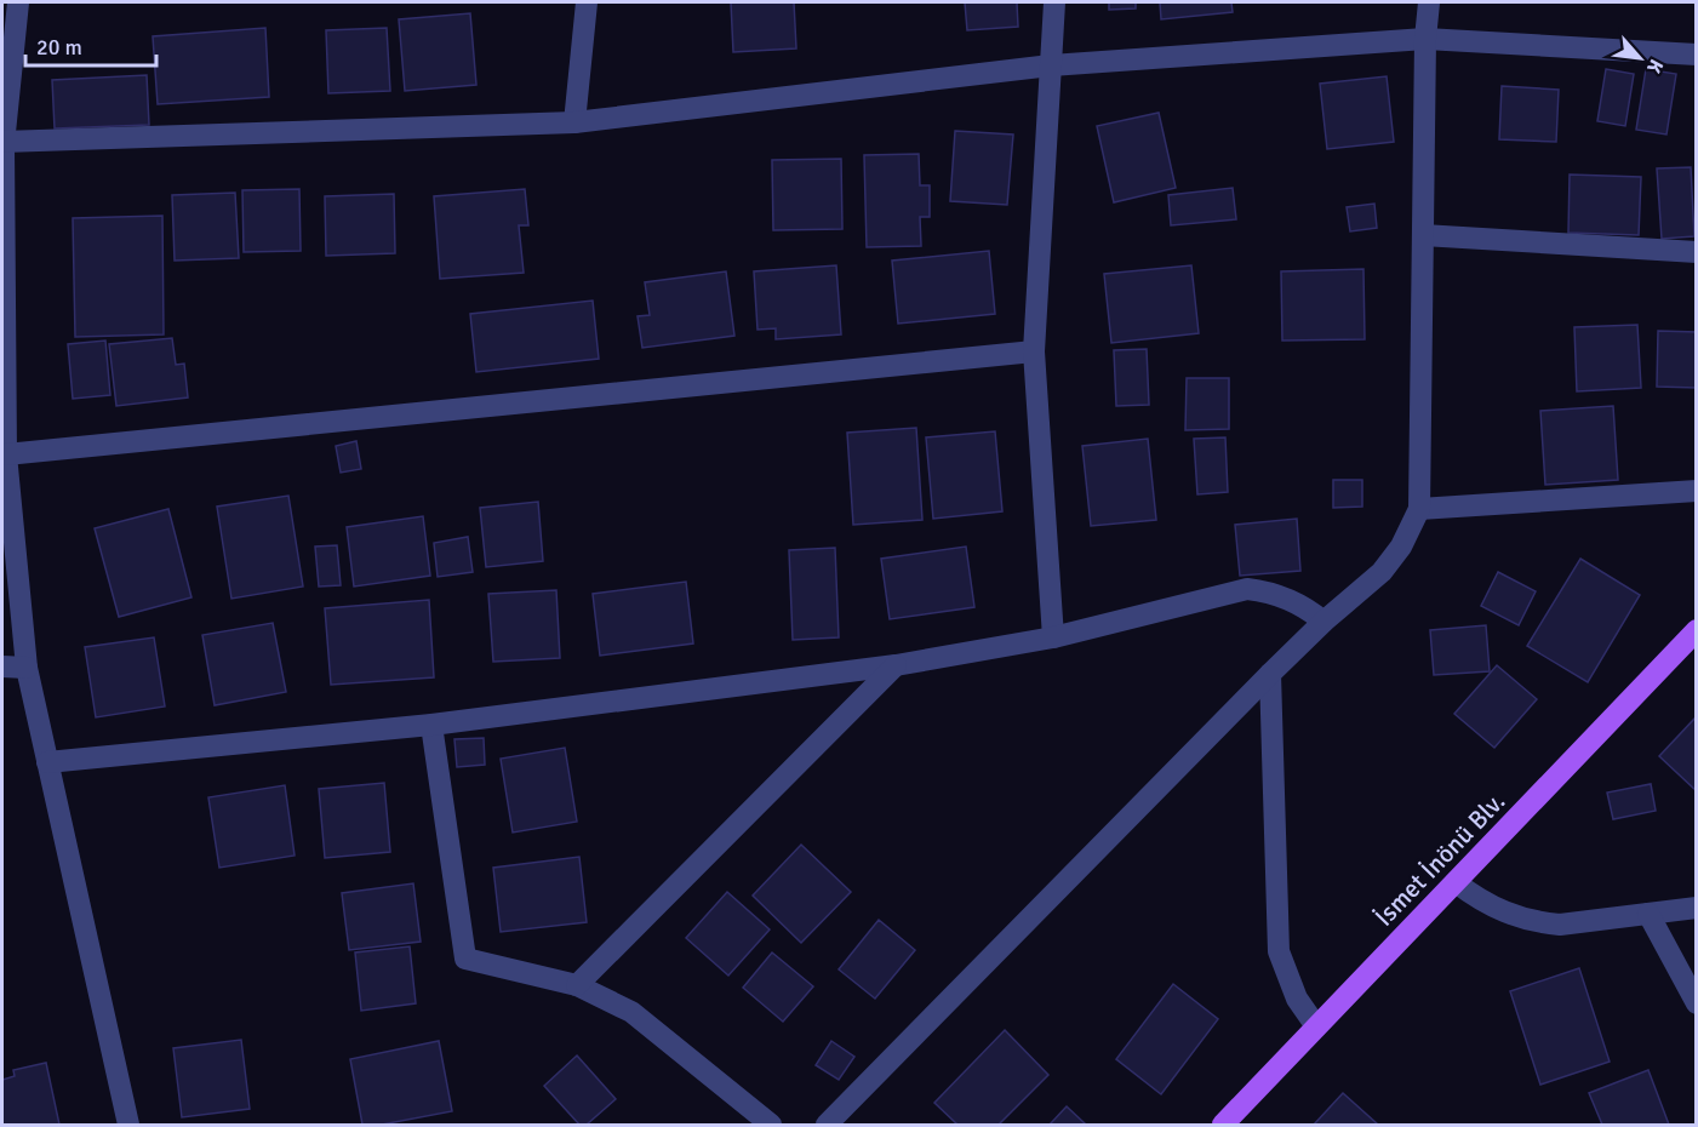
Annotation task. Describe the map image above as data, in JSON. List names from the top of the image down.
{
  "streets": {
    "main road": ["İsmet İnönü Blv."]
  },
  "scale_bar": "20 m",
  "north": "bottom right"
}
